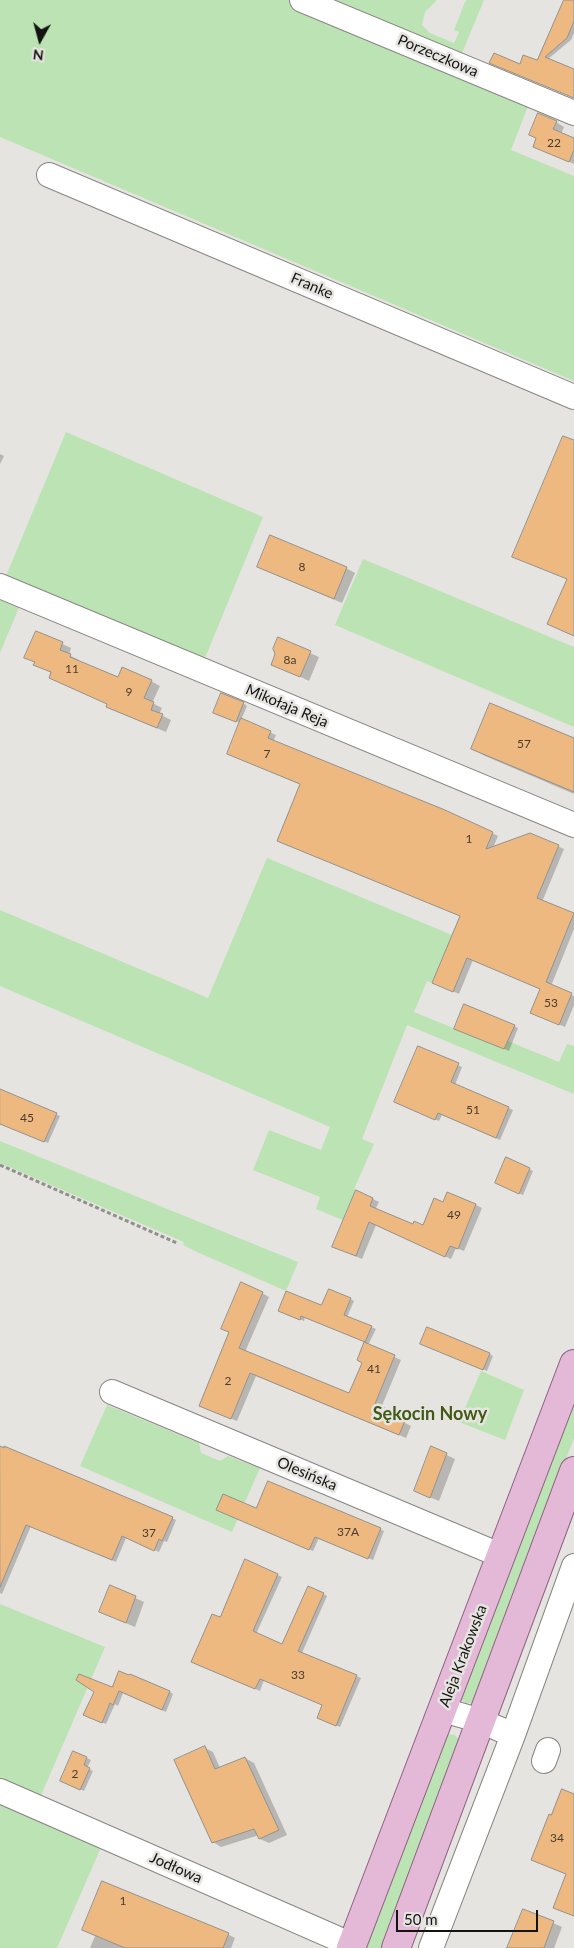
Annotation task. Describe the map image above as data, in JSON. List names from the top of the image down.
{
  "streets": {
    "main road": ["Aleja Krakowska"],
    "street": [
      "Porzeczkowa",
      "Franke",
      "Mikołaja Reja",
      "Olesińska",
      "Jodłowa"
    ]
  },
  "crossings": [
    ["Olesińska", "Aleja Krakowska"],
    ["Aleja Krakowska", "Jodłowa"]
  ],
  "districts": ["Sękocin Nowy"],
  "house_numbers": [
    "22",
    "8",
    "8a",
    "11",
    "9",
    "57",
    "7",
    "1",
    "53",
    "51",
    "45",
    "49",
    "41",
    "2",
    "37A",
    "37",
    "33",
    "2",
    "34",
    "1"
  ],
  "scale_bar": "50 m",
  "north": "bottom"
}
